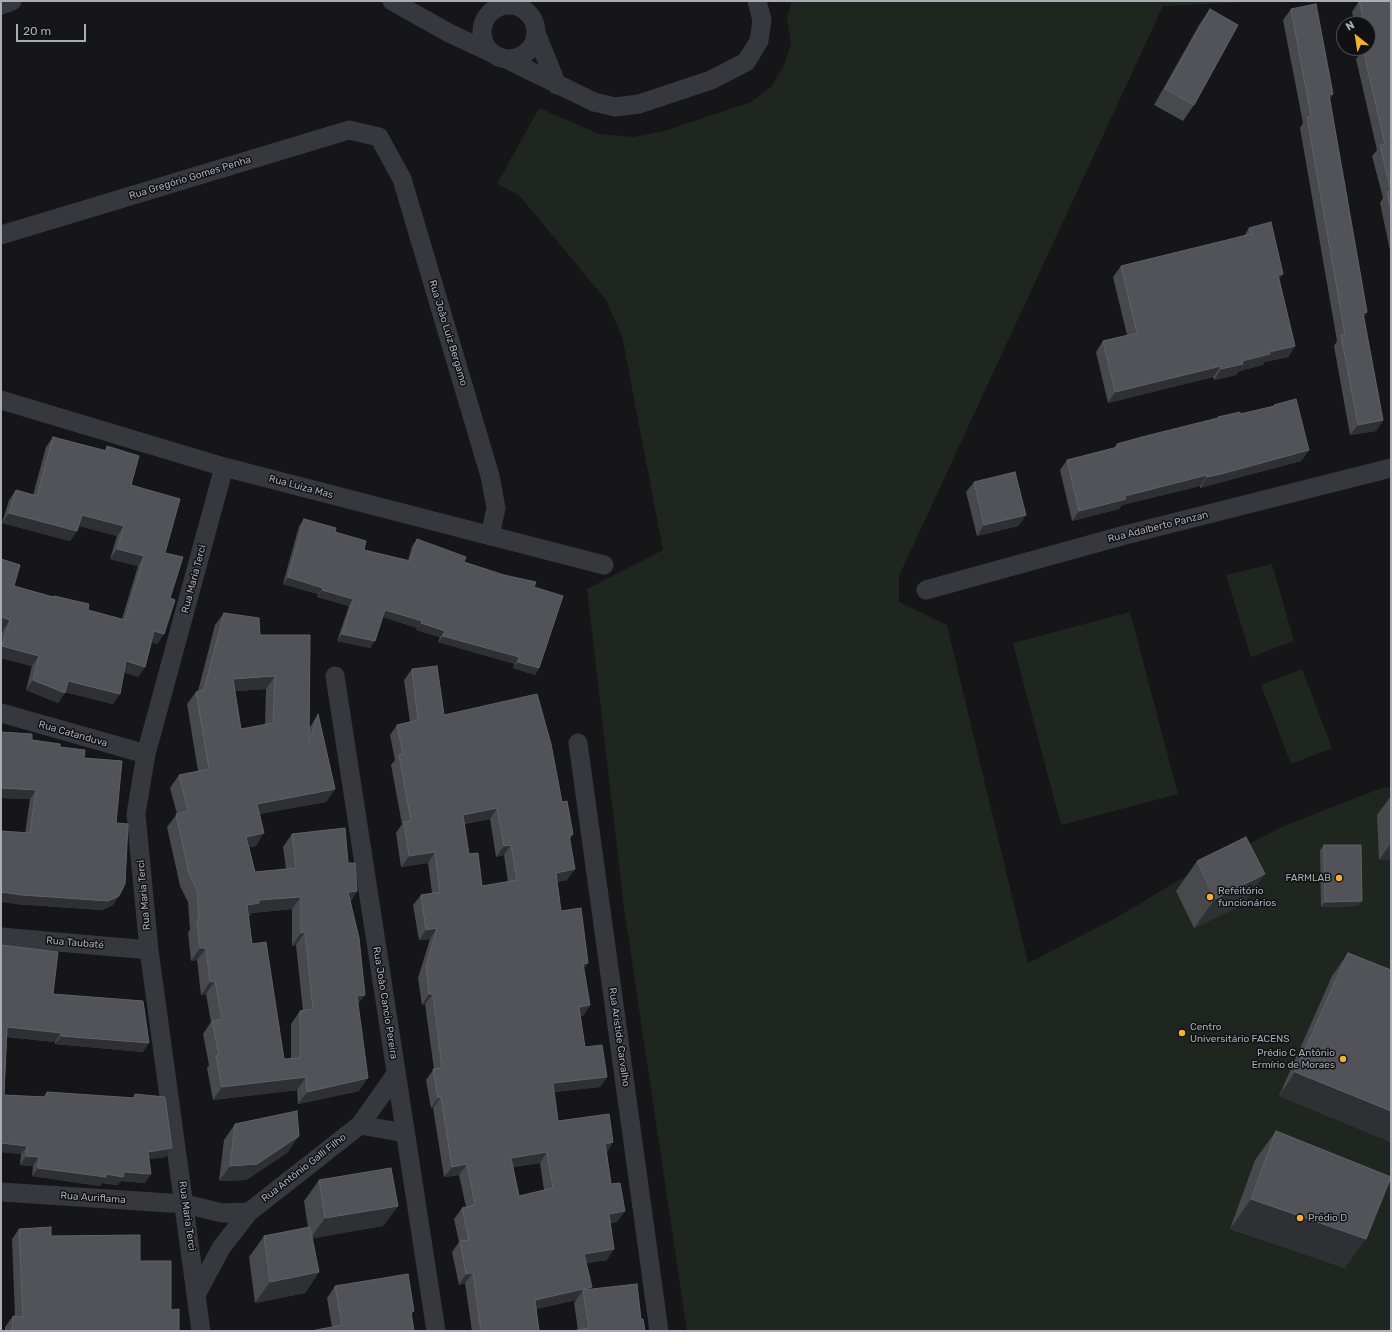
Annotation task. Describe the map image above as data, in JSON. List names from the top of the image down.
{
  "streets": {
    "street": [
      "Rua Gregório Gomes Penha",
      "Rua João Luiz Bergamo",
      "Rua Luiza Mas",
      "Rua Adalberto Panzan",
      "Rua Maria Terci",
      "Rua Catanduva",
      "Rua Taubaté",
      "Rua João Cancio Pereira",
      "Rua Aristide Carvalho",
      "Rua Antônio Galli Filho",
      "Rua Auriflama"
    ]
  },
  "crossings": [
    ["Rua Gregório Gomes Penha", "Rua João Luiz Bergamo"],
    ["Rua João Luiz Bergamo", "Rua Luiza Mas"],
    ["Rua Luiza Mas", "Rua Maria Terci"],
    ["Rua Maria Terci", "Rua Catanduva"],
    ["Rua Maria Terci", "Rua Taubaté"],
    ["Rua Maria Terci", "Rua Antônio Galli Filho"],
    ["Rua Maria Terci", "Rua Auriflama"],
    ["Rua João Cancio Pereira", "Rua Antônio Galli Filho"]
  ],
  "places": [
    "FARMLAB",
    "Refeitório funcionários",
    "Centro Universitário FACENS",
    "Prédio C Antônio Ermírio de Moraes",
    "Prédio D"
  ],
  "scale_bar": "20 m",
  "north": "top left"
}
